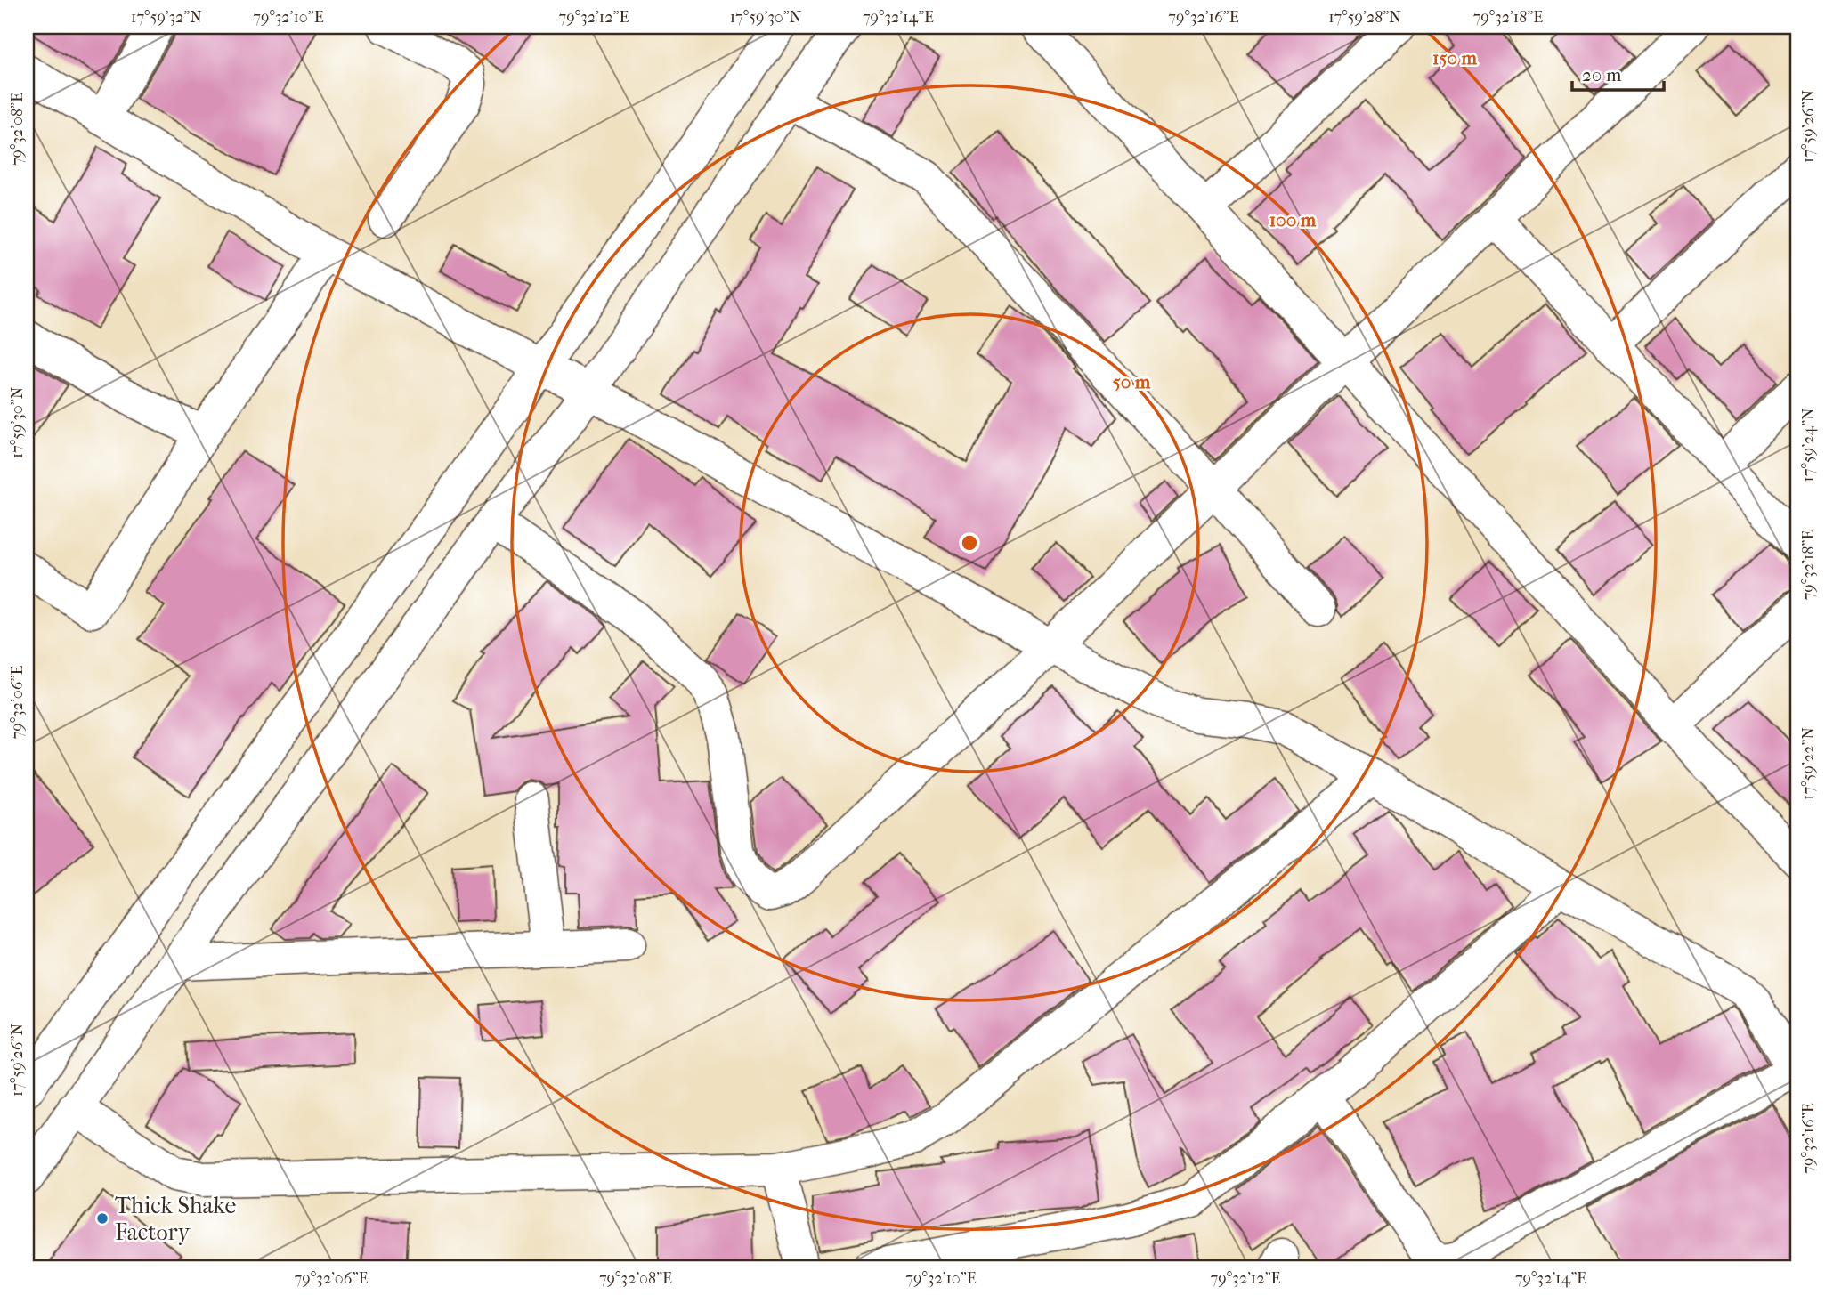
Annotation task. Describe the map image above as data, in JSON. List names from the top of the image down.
{
  "places": ["Thick Shake Factory"],
  "scale_bar": "20 m",
  "coordinates": [
    "17°59'32\"N",
    "79°32'10\"E",
    "79°32'12\"E",
    "17°59'30\"N",
    "79°32'14\"E",
    "79°32'16\"E",
    "17°59'28\"N",
    "79°32'18\"E",
    "17°59'26\"N",
    "79°32'08\"E",
    "17°59'24\"N",
    "79°32'06\"E",
    "17°59'22\"N"
  ],
  "rings": ["150 m", "100 m", "50 m"]
}
